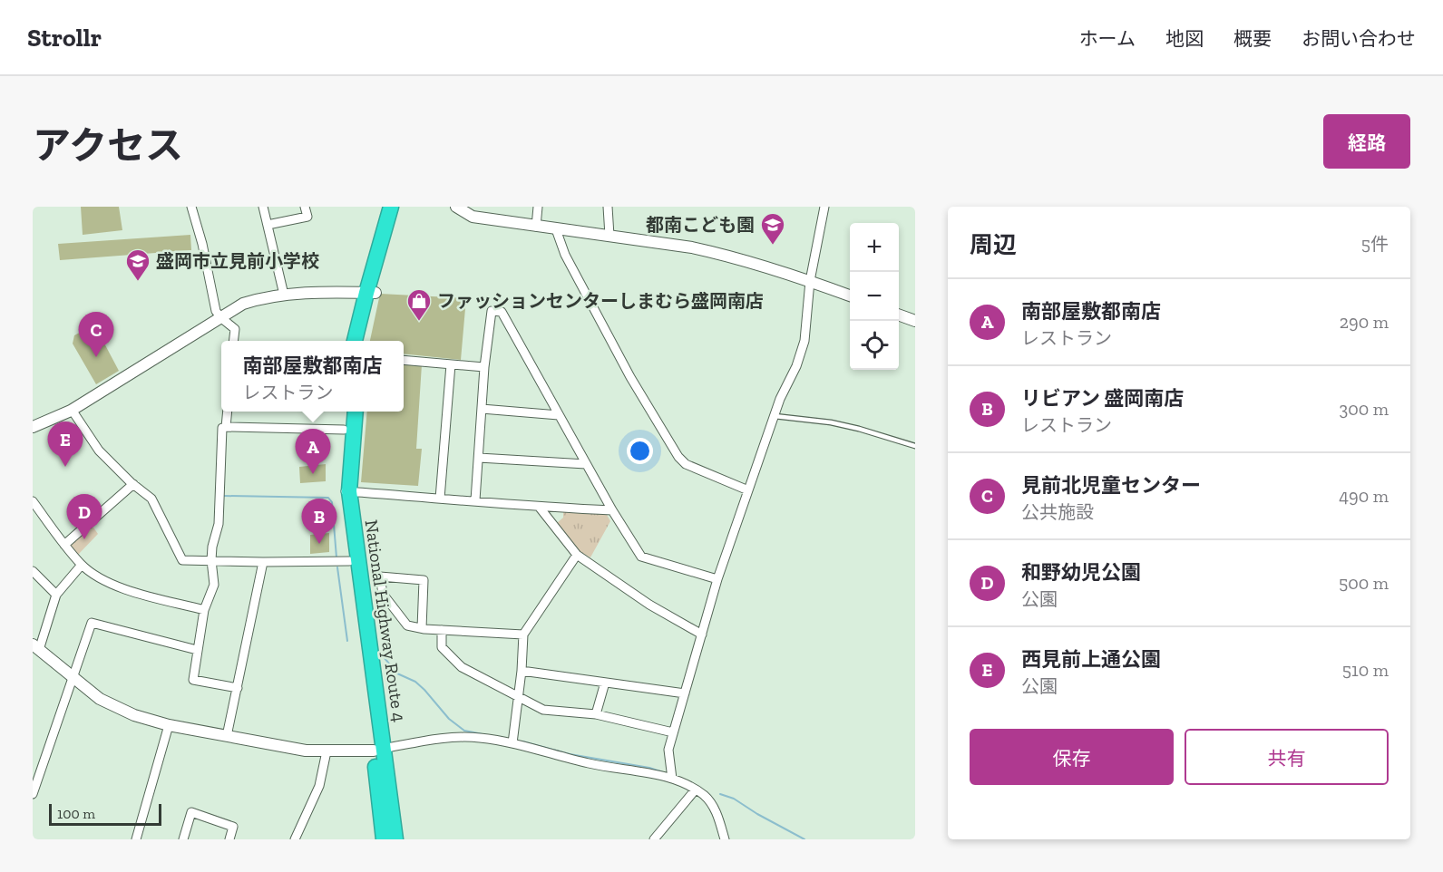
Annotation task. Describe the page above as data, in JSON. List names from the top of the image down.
{
  "streets": {
    "highway": ["National Highway Route 4"]
  },
  "places": {
    "school or university": ["都南こども園", "盛岡市立見前小学校"],
    "shop": ["ファッションセンターしまむら盛岡南店"]
  },
  "scale_bar": "100 m",
  "page": {
    "header": "Strollr",
    "nav": [
      "ホーム",
      "地図",
      "概要",
      "お問い合わせ"
    ],
    "title": "アクセス",
    "buttons": [
      "経路",
      ["保存", "共有"]
    ],
    "heading": ["周辺", "5件"],
    "map_buttons": ["+", "−"],
    "list": [
      {
        "mark": "A",
        "name": "南部屋敷都南店",
        "note": "レストラン",
        "value": "290 m"
      },
      {
        "mark": "B",
        "name": "リビアン 盛岡南店",
        "note": "レストラン",
        "value": "300 m"
      },
      {
        "mark": "C",
        "name": "見前北児童センター",
        "note": "公共施設",
        "value": "490 m"
      },
      {
        "mark": "D",
        "name": "和野幼児公園",
        "note": "公園",
        "value": "500 m"
      },
      {
        "mark": "E",
        "name": "西見前上通公園",
        "note": "公園",
        "value": "510 m"
      }
    ],
    "pins": [
      "C",
      "E",
      "A",
      "D",
      "B"
    ],
    "popup": ["南部屋敷都南店", "レストラン"],
    "scale": "100 m"
  }
}
